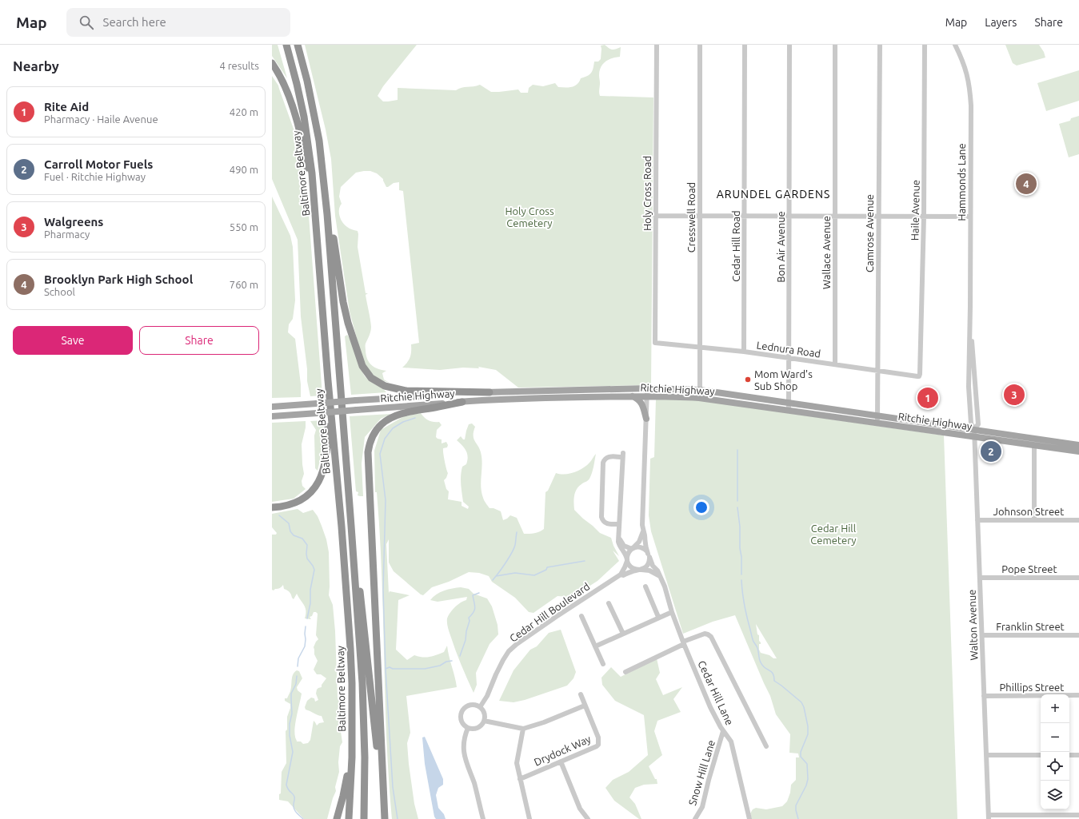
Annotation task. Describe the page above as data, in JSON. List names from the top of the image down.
{
  "streets": {
    "highway": ["Baltimore Beltway"],
    "main road": ["Ritchie Highway"],
    "street": [
      "Hammonds Lane",
      "Holy Cross Road",
      "Haile Avenue",
      "Cresswell Road",
      "Camrose Avenue",
      "Cedar Hill Road",
      "Bon Air Avenue",
      "Wallace Avenue",
      "Lednura Road",
      "Johnson Street",
      "Pope Street",
      "Cedar Hill Boulevard",
      "Walton Avenue",
      "Franklin Street",
      "Phillips Street",
      "Cedar Hill Lane",
      "Drydock Way",
      "Snow Hill Lane"
    ]
  },
  "crossings": [
    ["Hammonds Lane", "Ritchie Highway"],
    ["Hammonds Lane", "Walton Avenue"],
    ["Holy Cross Road", "Lednura Road"],
    ["Haile Avenue", "Lednura Road"],
    ["Cresswell Road", "Lednura Road"],
    ["Cresswell Road", "Ritchie Highway"],
    ["Camrose Avenue", "Lednura Road"],
    ["Camrose Avenue", "Ritchie Highway"],
    ["Cedar Hill Road", "Lednura Road"],
    ["Bon Air Avenue", "Lednura Road"],
    ["Bon Air Avenue", "Ritchie Highway"],
    ["Wallace Avenue", "Lednura Road"],
    ["Ritchie Highway", "Walton Avenue"],
    ["Johnson Street", "Walton Avenue"],
    ["Pope Street", "Walton Avenue"],
    ["Cedar Hill Boulevard", "Cedar Hill Lane"],
    ["Walton Avenue", "Franklin Street"],
    ["Walton Avenue", "Phillips Street"],
    ["Cedar Hill Lane", "Snow Hill Lane"]
  ],
  "districts": ["ARUNDEL GARDENS"],
  "parks": ["Holy Cross Cemetery", "Cedar Hill Cemetery"],
  "places": ["Mom Ward's Sub Shop"],
  "page": {
    "header": "Map",
    "search": "Search here",
    "nav": ["Map", "Layers", "Share"],
    "heading": ["Nearby", "4 results"],
    "list": [
      {
        "mark": "1",
        "name": "Rite Aid",
        "note": "Pharmacy · Haile Avenue",
        "value": "420 m"
      },
      {
        "mark": "2",
        "name": "Carroll Motor Fuels",
        "note": "Fuel · Ritchie Highway",
        "value": "490 m"
      },
      {
        "mark": "3",
        "name": "Walgreens",
        "note": "Pharmacy",
        "value": "550 m"
      },
      {
        "mark": "4",
        "name": "Brooklyn Park High School",
        "note": "School",
        "value": "760 m"
      }
    ],
    "pins": [
      "4",
      "3",
      "1",
      "2"
    ],
    "buttons": ["Save", "Share"],
    "map_buttons": ["+", "−"]
  }
}
